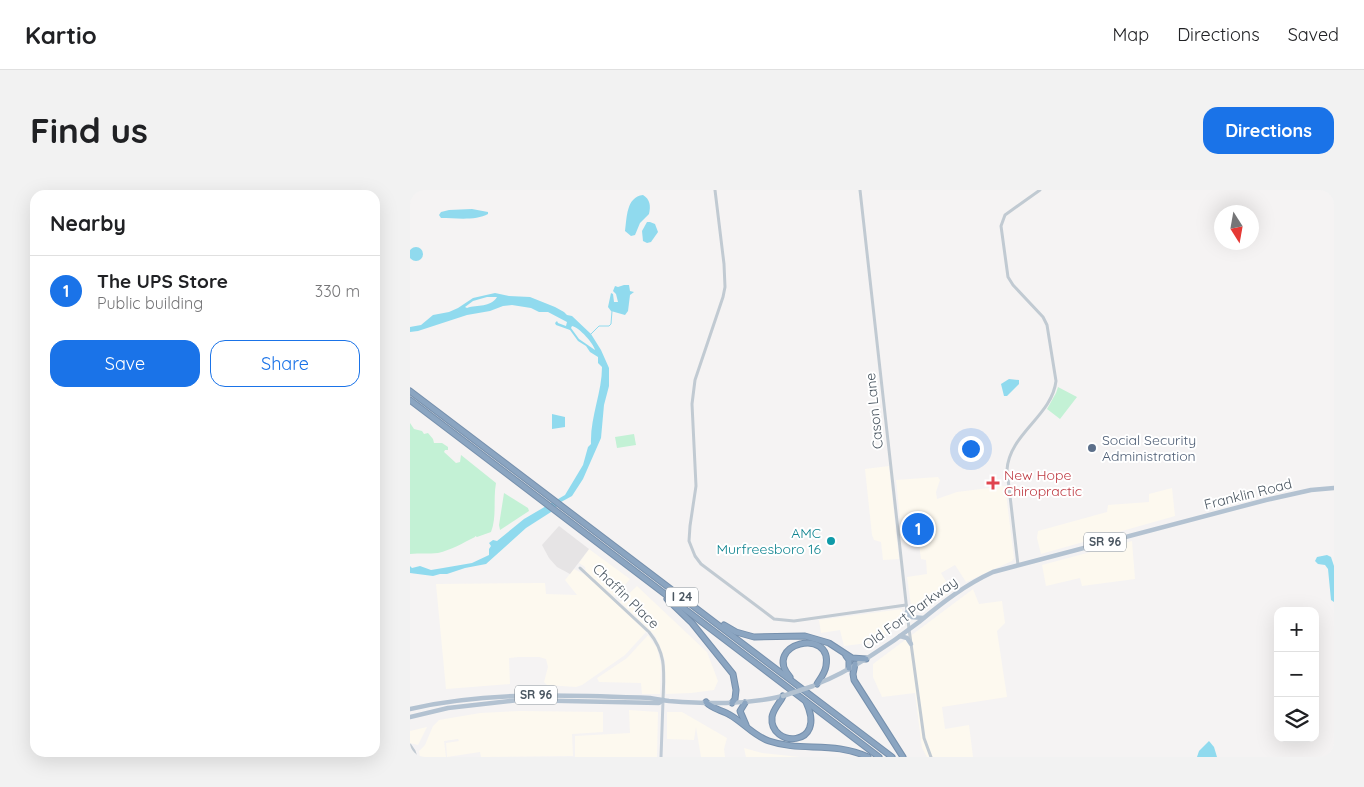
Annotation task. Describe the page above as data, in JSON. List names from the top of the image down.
{
  "streets": {
    "highway": ["I 24"],
    "main road": ["Franklin Road", "SR 96", "Old Fort Parkway"],
    "street": ["Cason Lane", "Chaffin Place"]
  },
  "crossings": [
    ["Cason Lane", "Old Fort Parkway"],
    ["Franklin Road", "Old Fort Parkway"],
    ["Chaffin Place", "Old Fort Parkway"]
  ],
  "places": {
    "other": ["Social Security Administration", "AMC Murfreesboro 16"],
    "health": ["New Hope Chiropractic"]
  },
  "north": "bottom",
  "page": {
    "header": "Kartio",
    "nav": ["Map", "Directions", "Saved"],
    "buttons": [
      "Directions",
      ["Save", "Share"]
    ],
    "title": "Find us",
    "heading": "Nearby",
    "list": [
      {
        "mark": "1",
        "name": "The UPS Store",
        "note": "Public building",
        "value": "330 m"
      }
    ],
    "pins": "1",
    "map_buttons": ["+", "−"]
  }
}
